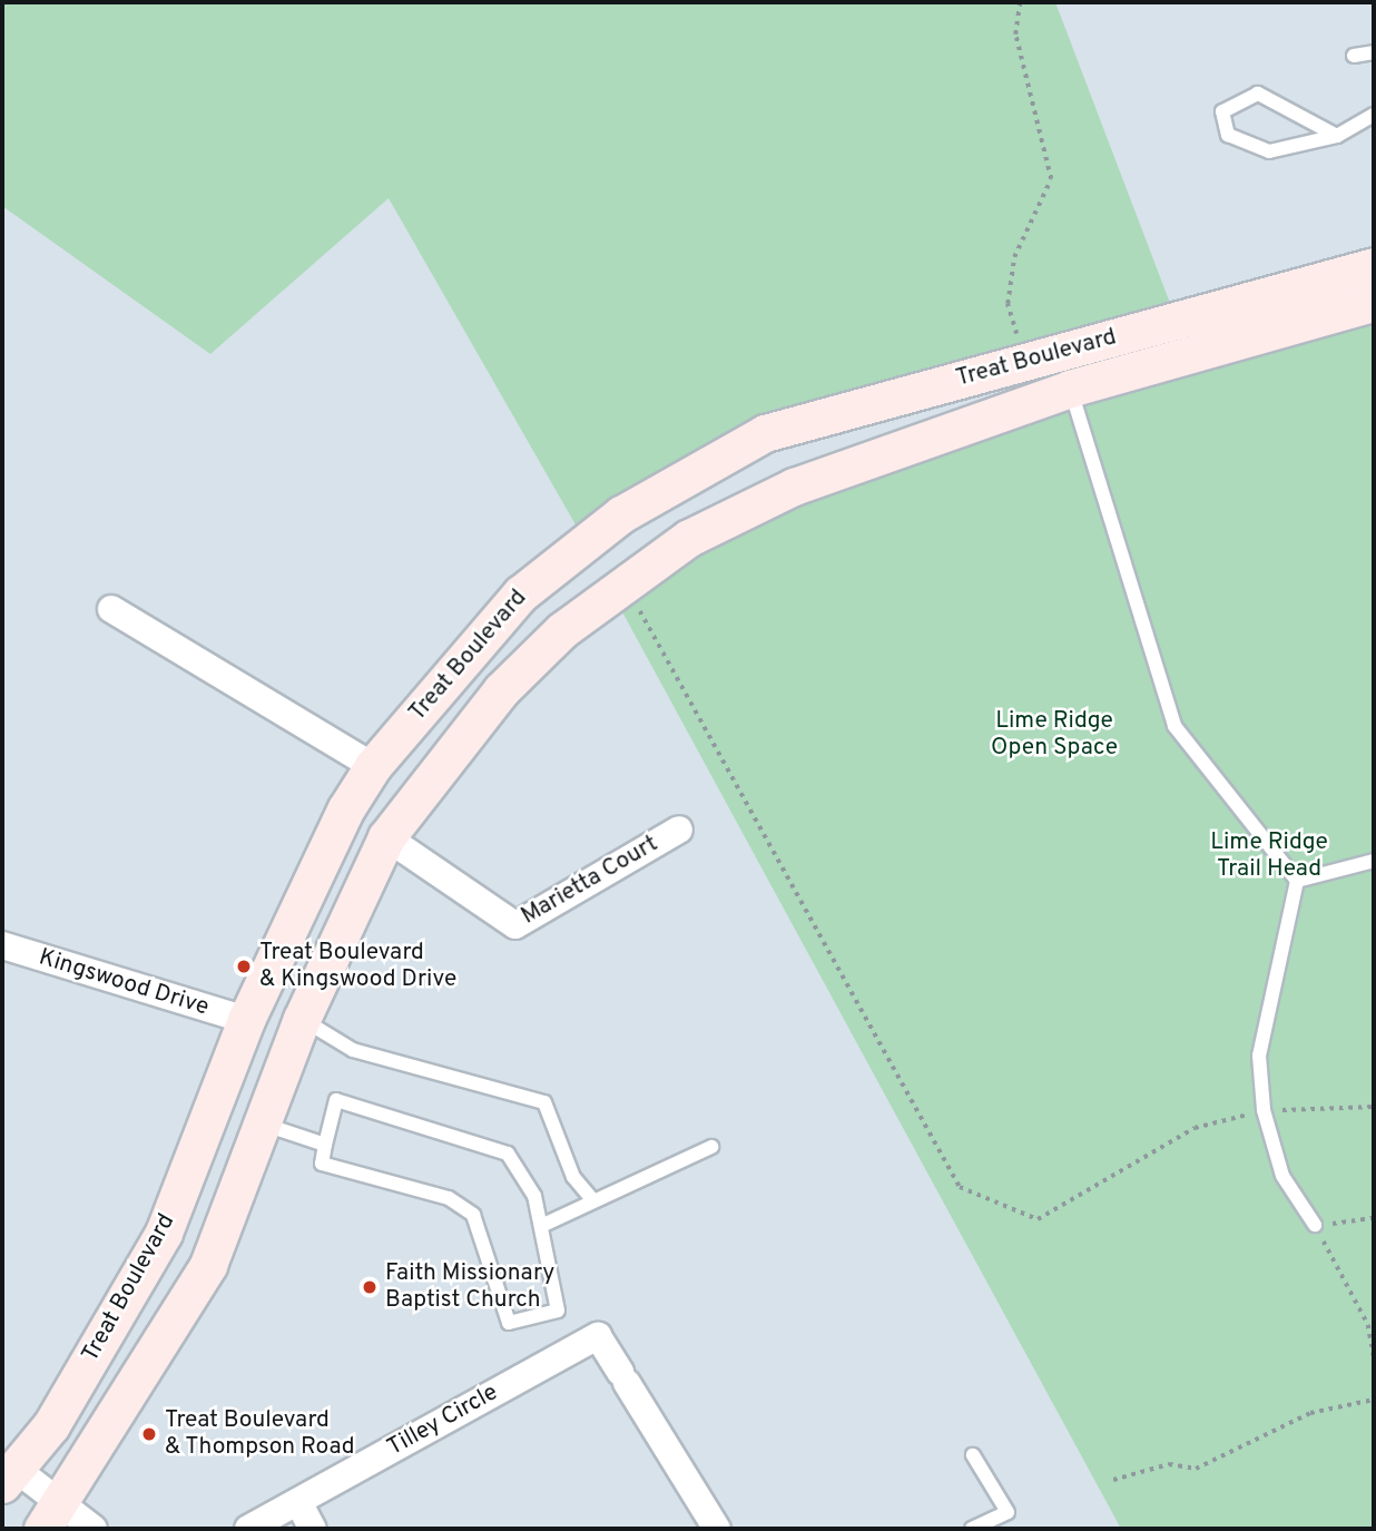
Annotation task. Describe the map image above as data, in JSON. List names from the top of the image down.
{
  "streets": {
    "main road": ["Treat Boulevard"],
    "street": ["Marietta Court", "Kingswood Drive", "Tilley Circle"]
  },
  "crossings": [
    ["Treat Boulevard", "Marietta Court"],
    ["Treat Boulevard", "Kingswood Drive"]
  ],
  "parks": ["Lime Ridge Open Space", "Lime Ridge Trail Head"],
  "places": ["Treat Boulevard & Kingswood Drive", "Faith Missionary Baptist Church", "Treat Boulevard & Thompson Road"]
}
